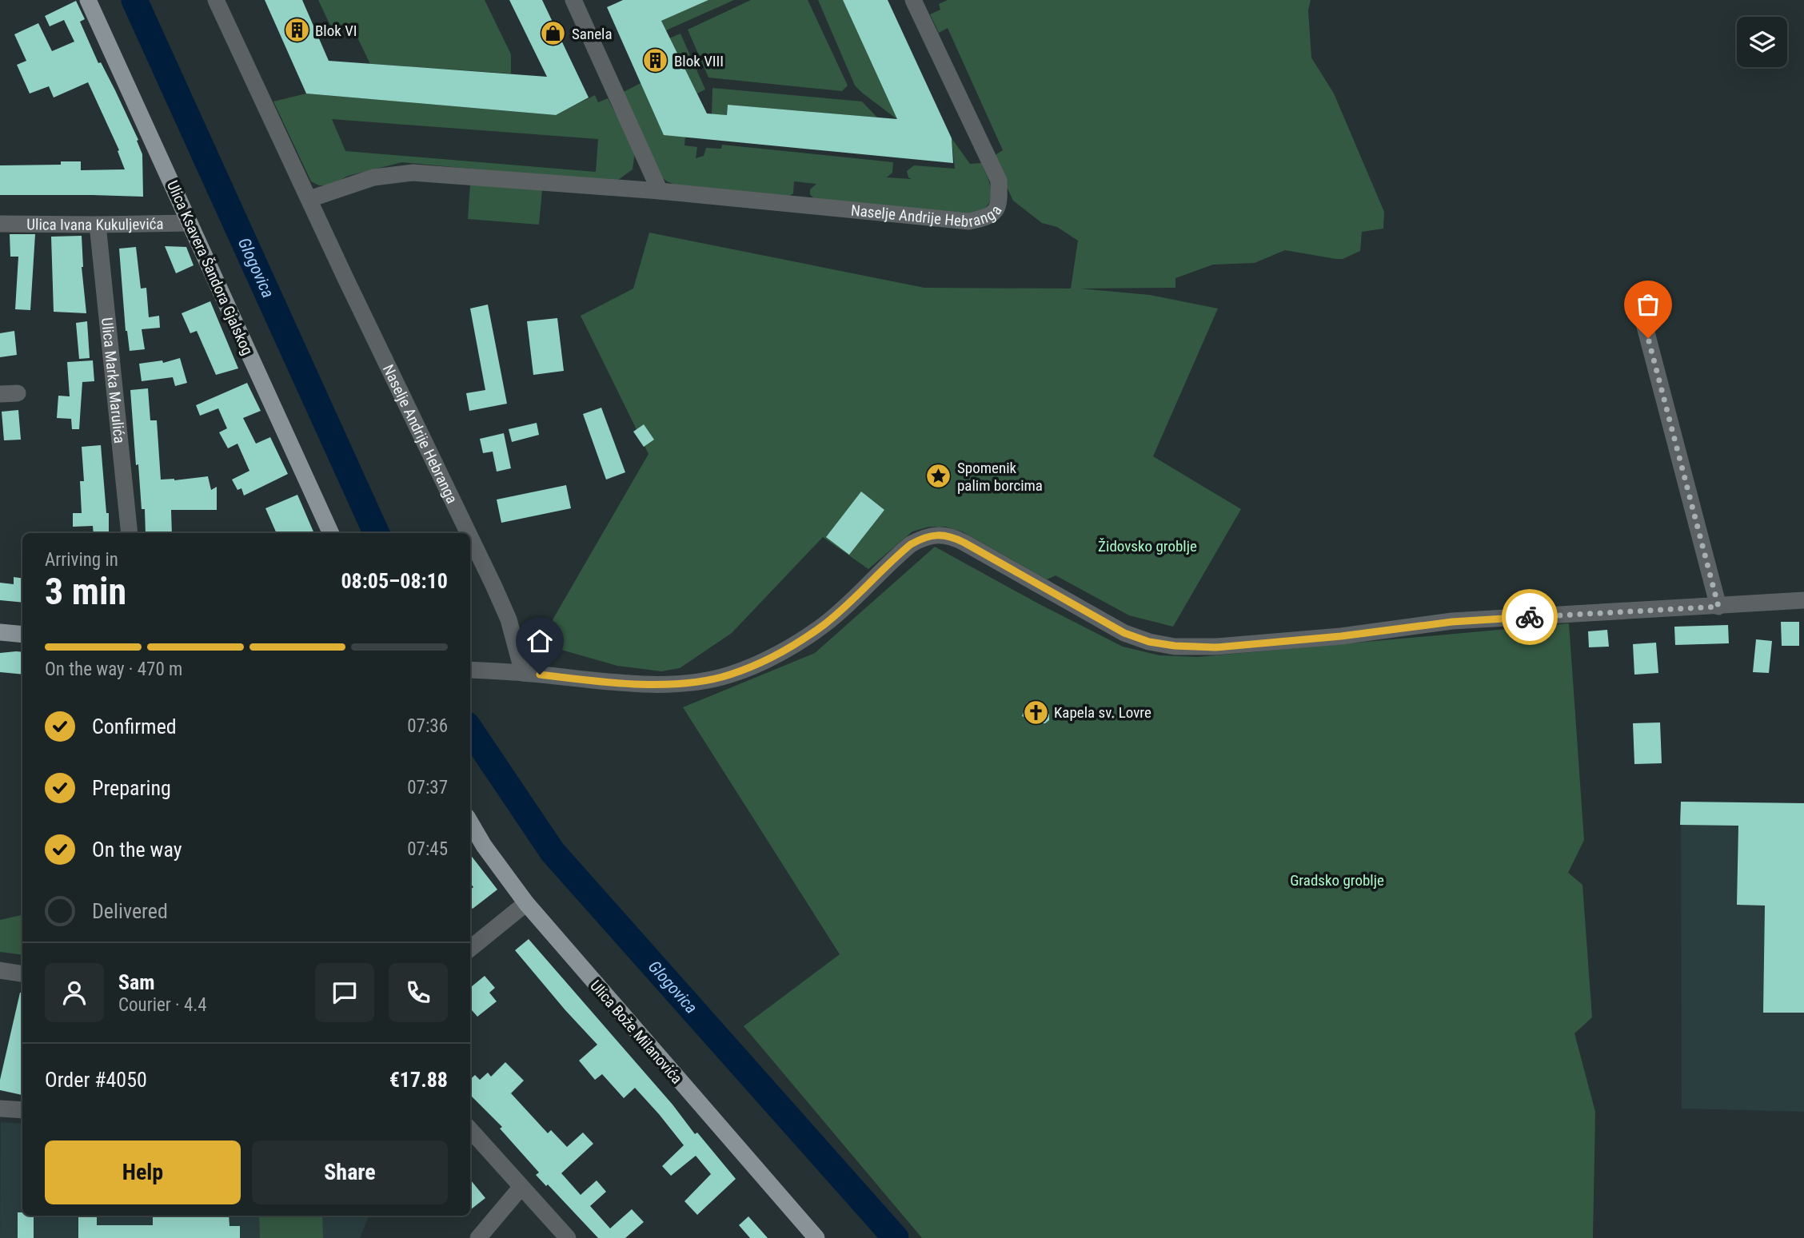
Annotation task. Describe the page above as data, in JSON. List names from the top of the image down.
{
  "streets": {
    "main road": ["Ulica Ksavera Šandora Gjalskog", "Ulica Bože Milanovića"],
    "street": ["Naselje Andrije Hebranga", "Ulica Ivana Kukuljevića", "Ulica Marka Marulića"]
  },
  "crossings": [
    ["Ulica Ivana Kukuljevića", "Ulica Ksavera Šandora Gjalskog"],
    ["Ulica Ivana Kukuljevića", "Ulica Marka Marulića"]
  ],
  "water": ["Glogovica"],
  "parks": ["Židovsko groblje", "Gradsko groblje"],
  "places": {
    "building": ["Blok VI", "Blok VIII"],
    "shop": ["Sanela"],
    "place": ["Spomenik palim borcima"],
    "church": ["Kapela sv. Lovre"]
  },
  "page": {
    "heading": ["3 min", "Arriving in", "08:05–08:10"],
    "panel": [
      "Sam",
      "Courier · 4.4",
      "Order #4050",
      "€17.88"
    ],
    "bar": "On the way · 470 m",
    "list": [
      ["Confirmed", "07:36"],
      ["Preparing", "07:37"],
      ["On the way", "07:45"],
      "Delivered"
    ],
    "buttons": ["Help", "Share"]
  }
}
